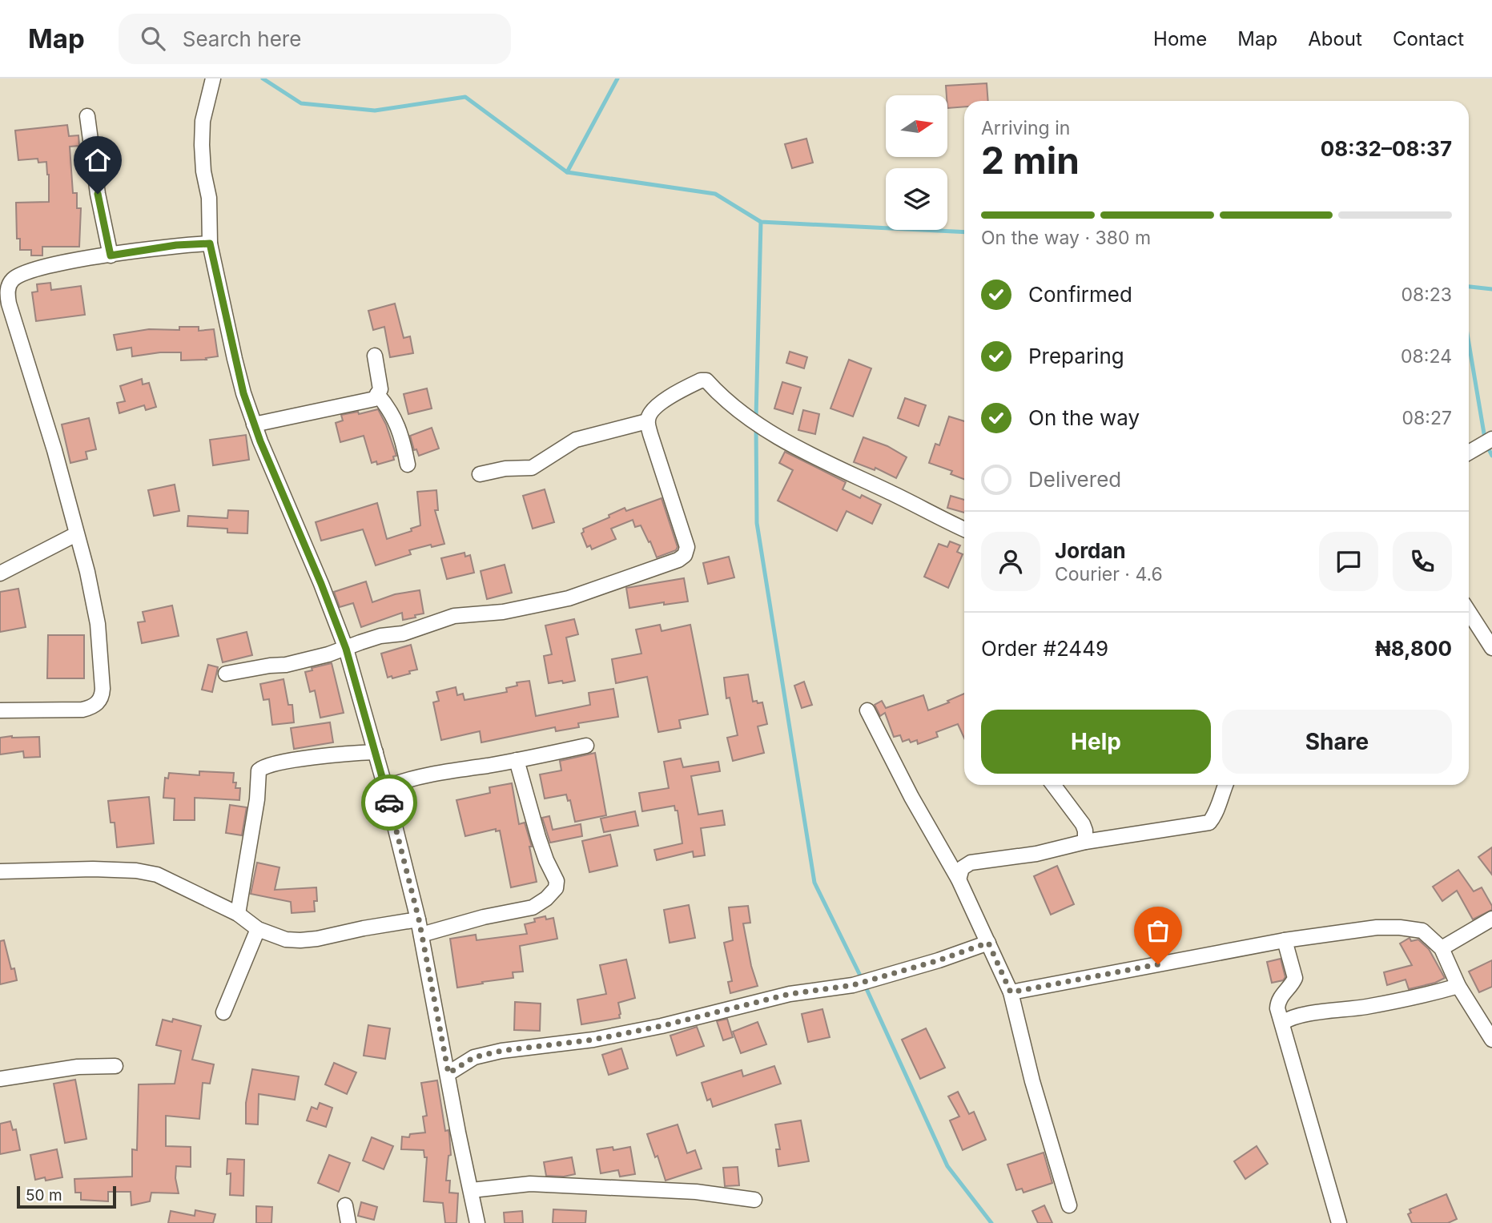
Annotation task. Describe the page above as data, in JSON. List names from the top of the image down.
{
  "scale_bar": "50 m",
  "north": "right",
  "page": {
    "header": "Map",
    "search": "Search here",
    "nav": [
      "Home",
      "Map",
      "About",
      "Contact"
    ],
    "heading": ["2 min", "Arriving in", "08:32–08:37"],
    "panel": [
      "Jordan",
      "Courier · 4.6",
      "Order #2449",
      "₦8,800"
    ],
    "bar": "On the way · 380 m",
    "list": [
      ["Confirmed", "08:23"],
      ["Preparing", "08:24"],
      ["On the way", "08:27"],
      "Delivered"
    ],
    "buttons": ["Help", "Share"],
    "scale": "50 m"
  }
}
